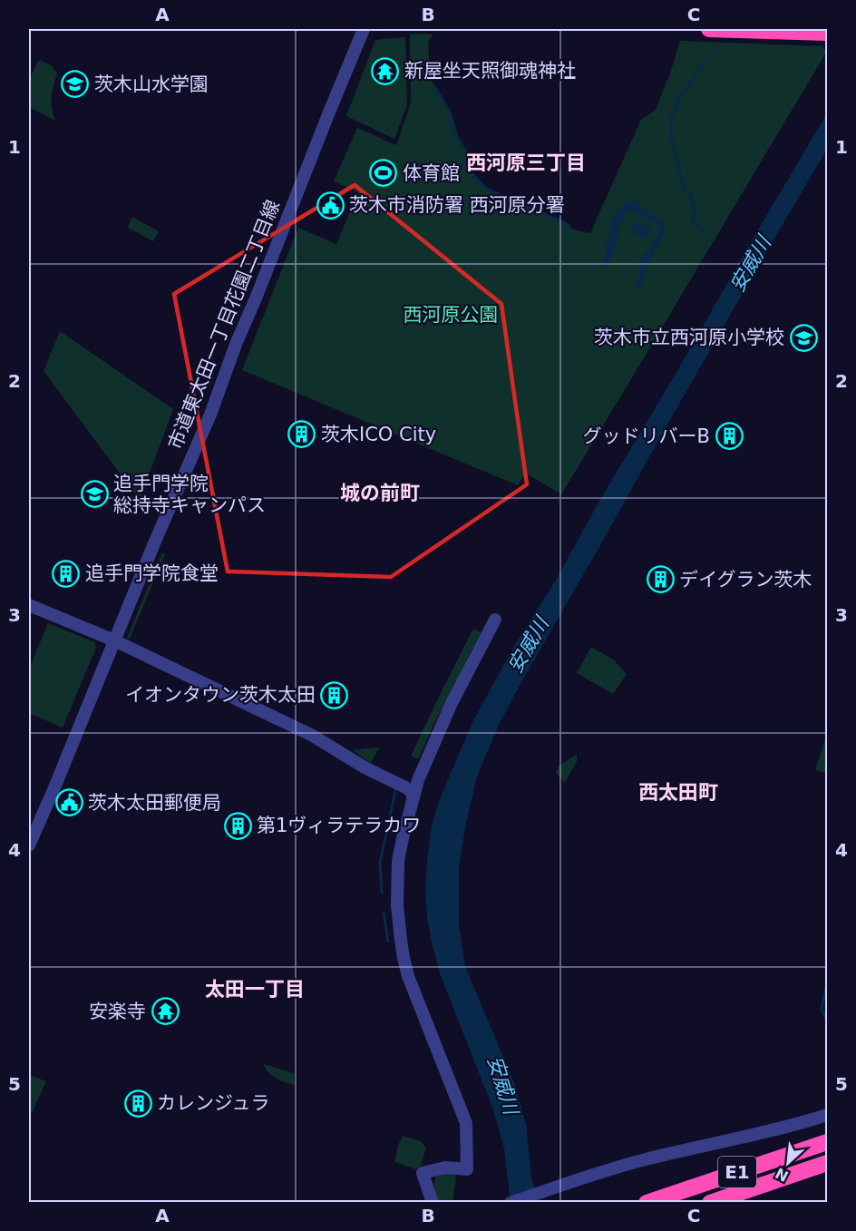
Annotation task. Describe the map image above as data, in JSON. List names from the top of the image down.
{
  "streets": {
    "highway": ["E1"],
    "street": ["市道東太田一丁目花園二丁目線"]
  },
  "districts": [
    "西河原三丁目",
    "城の前町",
    "西太田町",
    "太田一丁目"
  ],
  "water": ["安威川"],
  "parks": ["西河原公園"],
  "places": {
    "temple": ["新屋坐天照御魂神社", "安楽寺"],
    "school or university": ["茨木山水学園", "茨木市立西河原小学校", "追手門学院 総持寺キャンパス"],
    "sports": ["体育館"],
    "public building": ["茨木市消防署 西河原分署", "茨木太田郵便局"],
    "building": [
      "茨木ICO City",
      "グッドリバーB",
      "追手門学院食堂",
      "デイグラン茨木",
      "イオンタウン茨木太田",
      "第1ヴィラテラカワ",
      "カレンジュラ"
    ]
  },
  "north": "bottom left",
  "grid": {
    "columns": ["A", "B", "C"],
    "rows": [
      "1",
      "2",
      "3",
      "4",
      "5"
    ]
  }
}
